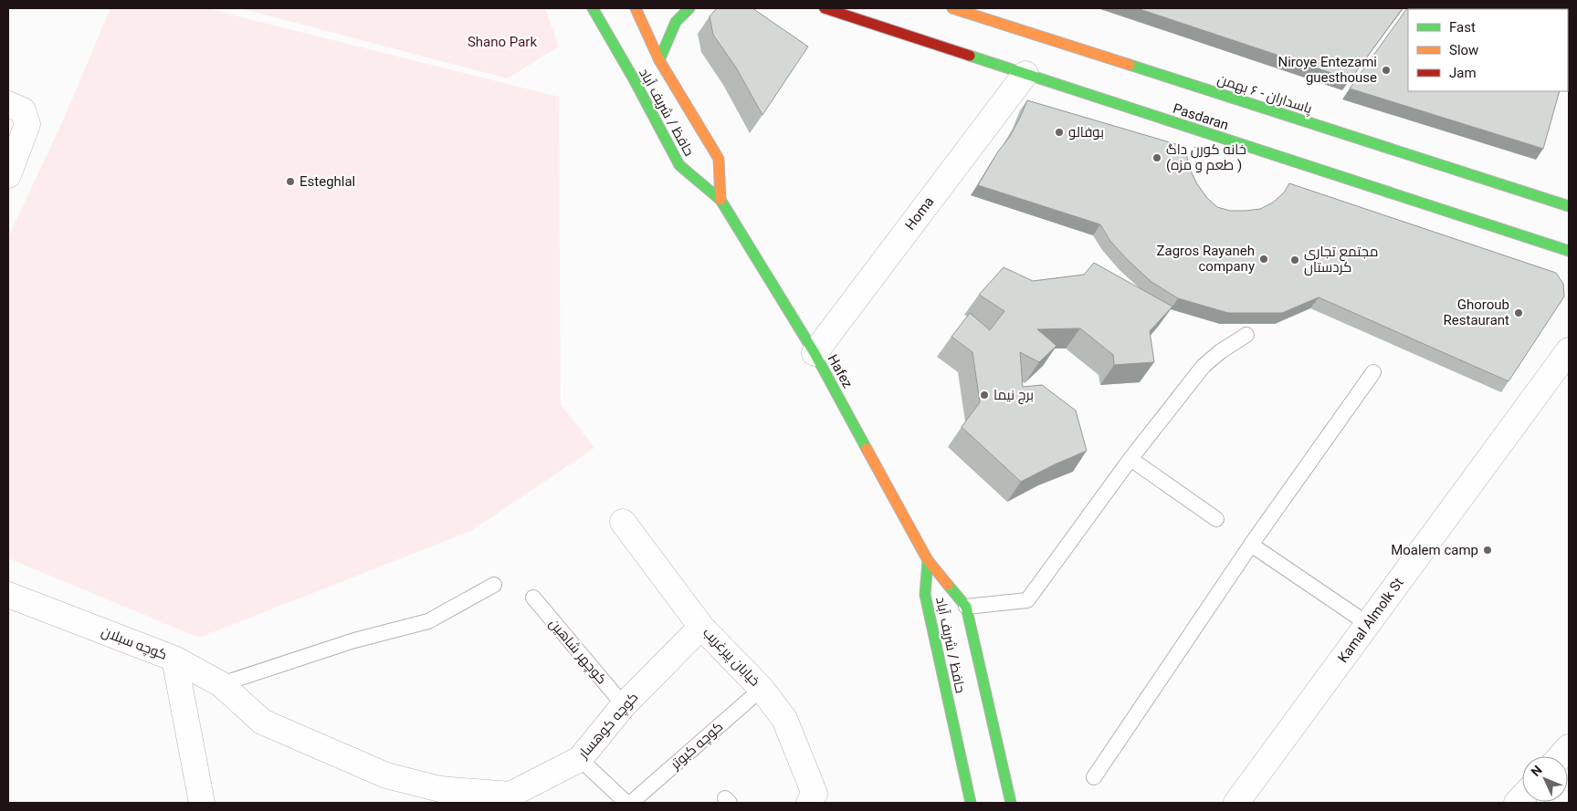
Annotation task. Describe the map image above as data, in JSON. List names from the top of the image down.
{
  "streets": {
    "main road": [
      "پاسداران - ۶ بهمن",
      "حافظ / شریف آباد",
      "Pasdaran",
      "Hafez"
    ],
    "street": [
      "Homa",
      "Kamal Almolk St",
      "کوچه سبلان",
      "خیابان پیرغریب",
      "کوچه کوهسار"
    ],
    "lane": ["کوچهر شاهین", "کوچه کبوتر"]
  },
  "crossings": [
    ["حافظ / شریف آباد", "Hafez"],
    ["Pasdaran", "Homa"],
    ["Homa", "Hafez"],
    ["کوچه سبلان", "کوچه کوهسار"],
    ["کوچهر شاهین", "کوچه کوهسار"],
    ["خیابان پیرغریب", "کوچه کوهسار"],
    ["خیابان پیرغریب", "کوچه کبوتر"]
  ],
  "parks": ["Shano Park"],
  "places": [
    "Niroye Entezami guesthouse",
    "بوفالو",
    "خانه کورن داگ (طعم و مزه )",
    "Esteghlal",
    "Zagros Rayaneh company",
    "مجتمع تجاری کردستان",
    "Ghoroub Restaurant",
    "برج نیما",
    "Moalem camp"
  ],
  "legend": ["Fast", "Slow", "Jam"],
  "north": "top left"
}
